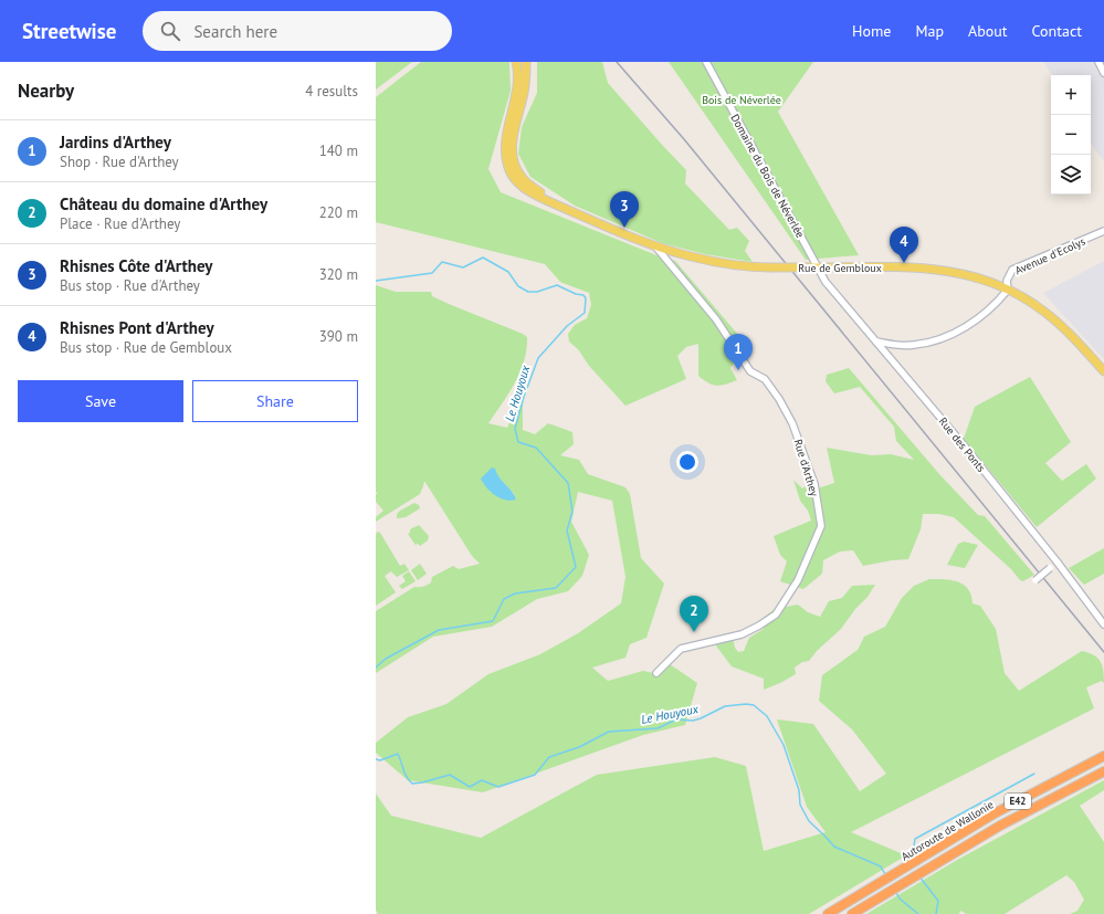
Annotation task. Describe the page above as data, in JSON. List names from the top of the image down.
{
  "streets": {
    "highway": ["E42", "Autoroute de Wallonie"],
    "main road": ["Rue de Gembloux"],
    "street": [
      "Domaine du Bois de Néverlée",
      "Avenue d'Ecolys",
      "Rue des Ponts",
      "Rue d'Arthey"
    ]
  },
  "crossings": [
    ["Domaine du Bois de Néverlée", "Rue de Gembloux"],
    ["Domaine du Bois de Néverlée", "Rue des Ponts"],
    ["Avenue d'Ecolys", "Rue de Gembloux"],
    ["Rue de Gembloux", "Rue des Ponts"],
    ["Rue de Gembloux", "Rue d'Arthey"]
  ],
  "water": ["Le Houyoux"],
  "parks": ["Bois de Néverlée"],
  "page": {
    "header": "Streetwise",
    "search": "Search here",
    "nav": [
      "Home",
      "Map",
      "About",
      "Contact"
    ],
    "heading": ["Nearby", "4 results"],
    "map_buttons": ["+", "−"],
    "list": [
      {
        "mark": "1",
        "name": "Jardins d'Arthey",
        "note": "Shop · Rue d'Arthey",
        "value": "140 m"
      },
      {
        "mark": "2",
        "name": "Château du domaine d'Arthey",
        "note": "Place · Rue d'Arthey",
        "value": "220 m"
      },
      {
        "mark": "3",
        "name": "Rhisnes Côte d'Arthey",
        "note": "Bus stop · Rue d'Arthey",
        "value": "320 m"
      },
      {
        "mark": "4",
        "name": "Rhisnes Pont d'Arthey",
        "note": "Bus stop · Rue de Gembloux",
        "value": "390 m"
      }
    ],
    "pins": [
      "3",
      "4",
      "1",
      "2"
    ],
    "buttons": ["Save", "Share"]
  }
}
